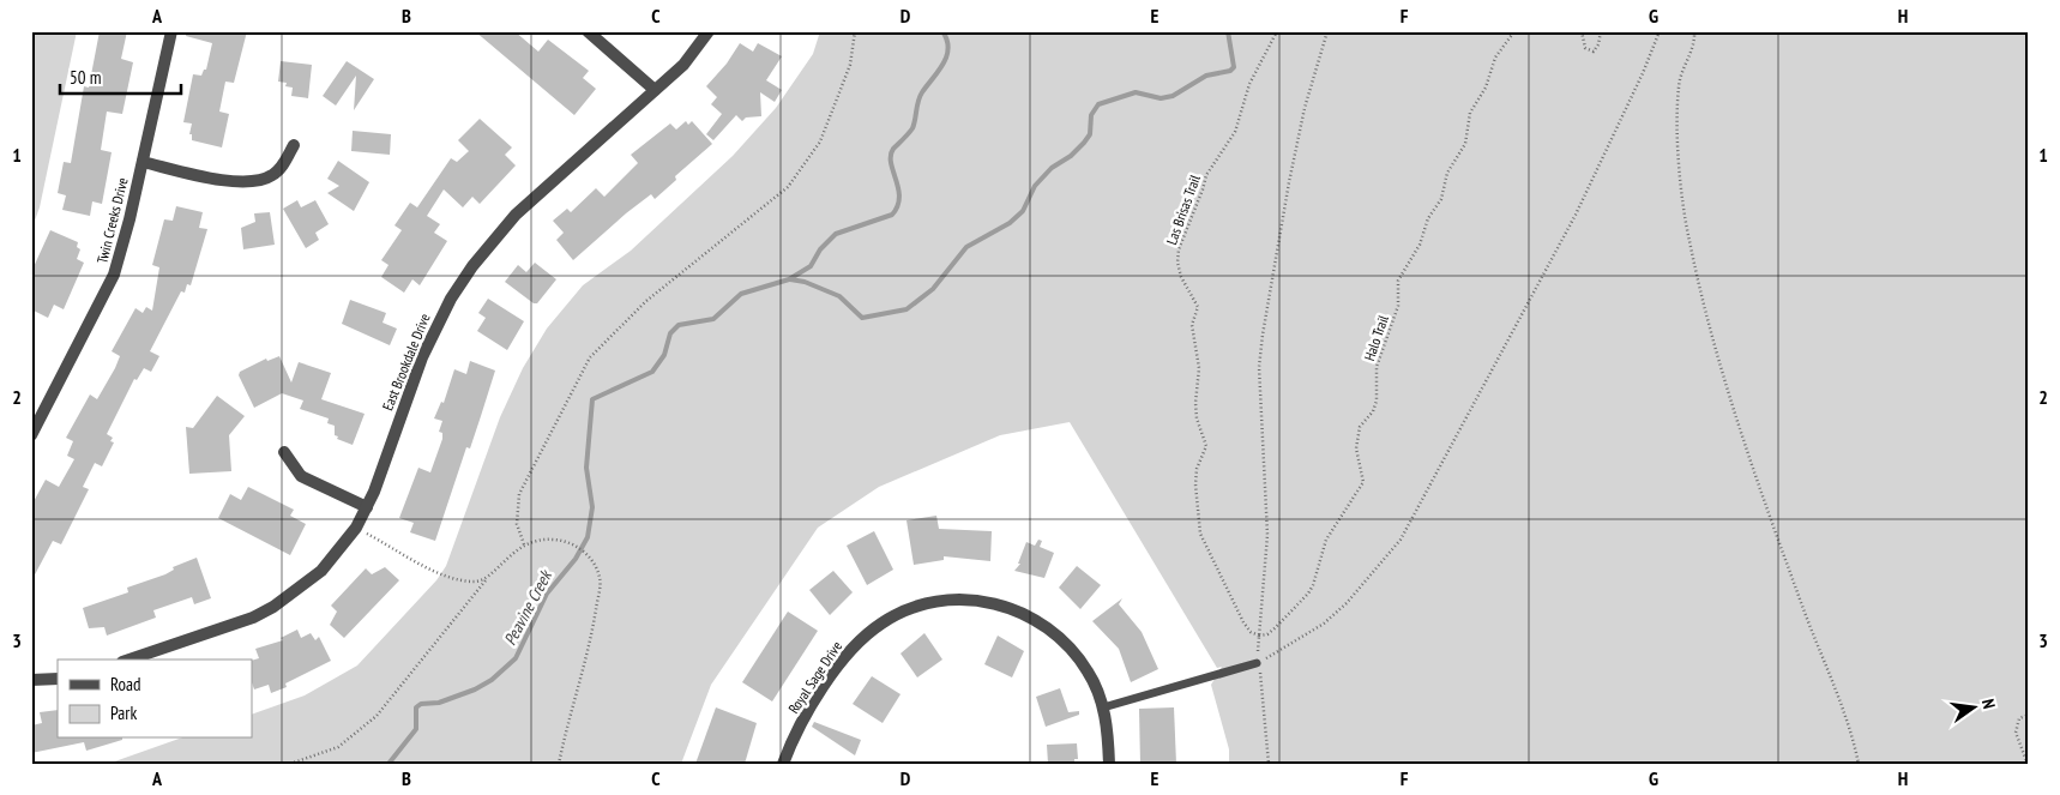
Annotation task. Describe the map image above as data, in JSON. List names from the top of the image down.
{
  "streets": {
    "street": ["Twin Creeks Drive", "East Brookdale Drive", "Royal Sage Drive"],
    "path": ["Las Brisas Trail", "Halo Trail"]
  },
  "crossings": [
    ["Las Brisas Trail", "Halo Trail"]
  ],
  "water": ["Peavine Creek"],
  "legend": ["Road", "Park"],
  "scale_bar": "50 m",
  "north": "right",
  "grid": {
    "columns": [
      "A",
      "B",
      "C",
      "D",
      "E",
      "F",
      "G",
      "H"
    ],
    "rows": ["1", "2", "3"]
  }
}
